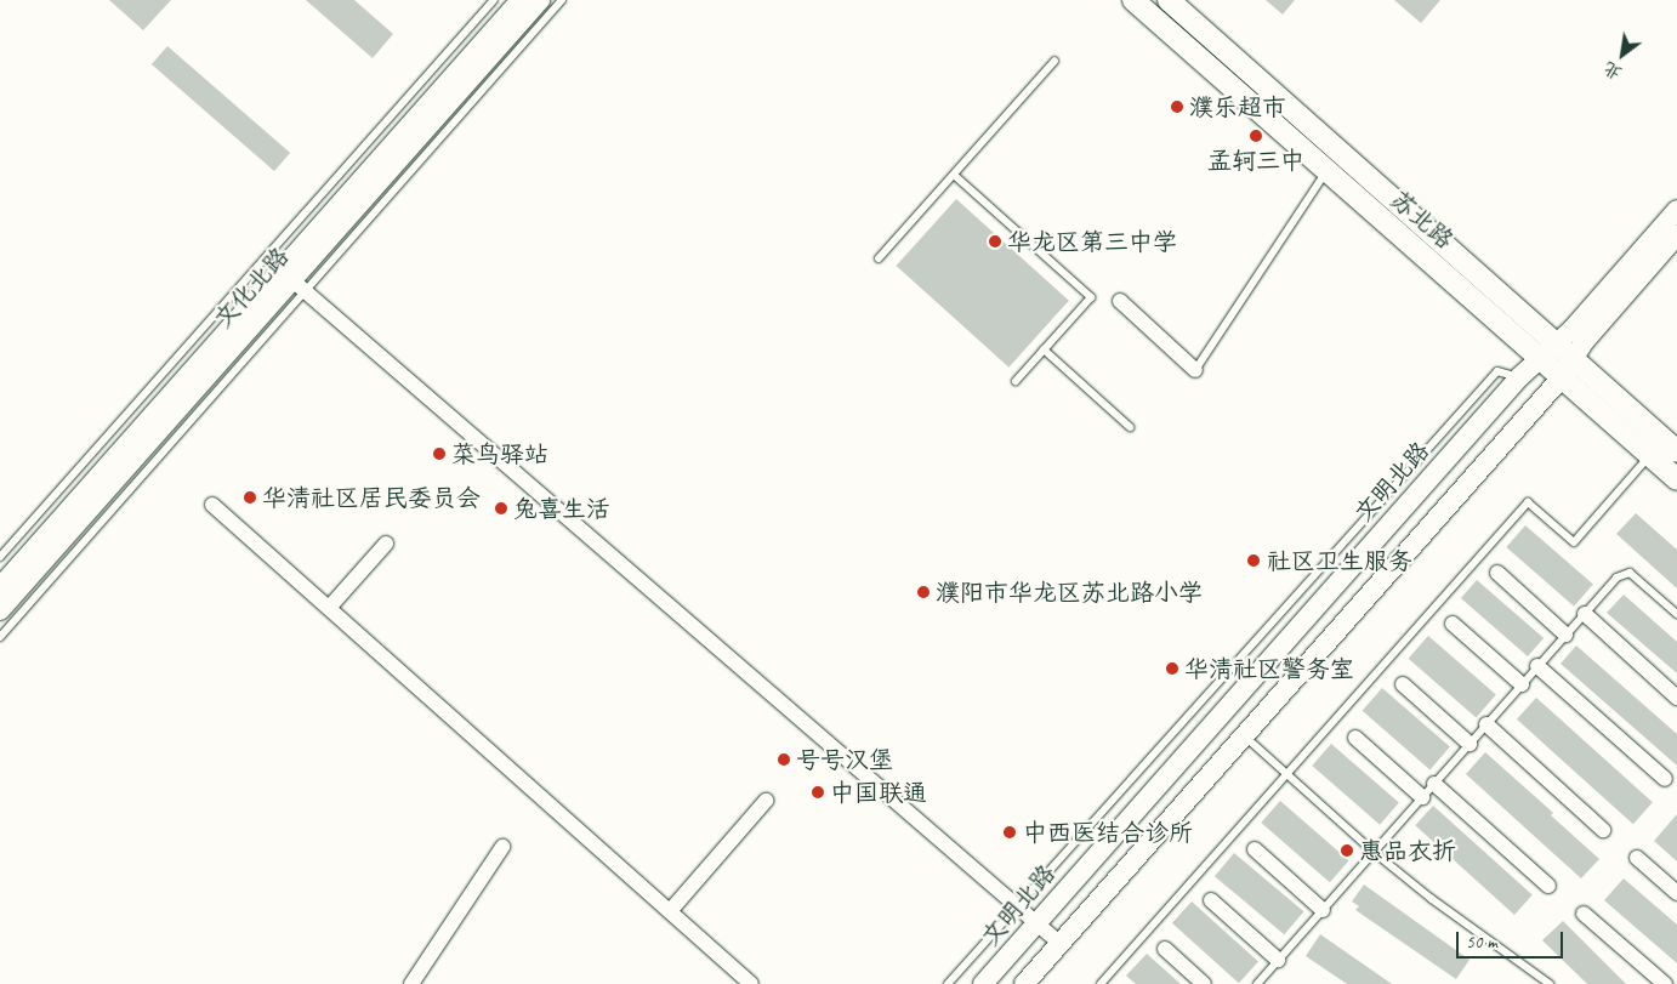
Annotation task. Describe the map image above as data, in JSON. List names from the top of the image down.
{
  "streets": {
    "main road": ["苏北路"],
    "street": ["文化北路", "文明北路"]
  },
  "crossings": [
    ["苏北路", "文明北路"]
  ],
  "places": [
    "濮乐超市",
    "孟轲三中",
    "华龙区第三中学",
    "菜鸟驿站",
    "华清社区居民委员会",
    "兔喜生活",
    "社区卫生服务",
    "濮阳市华龙区苏北路小学",
    "华清社区警务室",
    "号号汉堡",
    "中国联通",
    "中西医结合诊所",
    "惠品衣折"
  ],
  "scale_bar": "50 m",
  "north": "bottom left"
}
